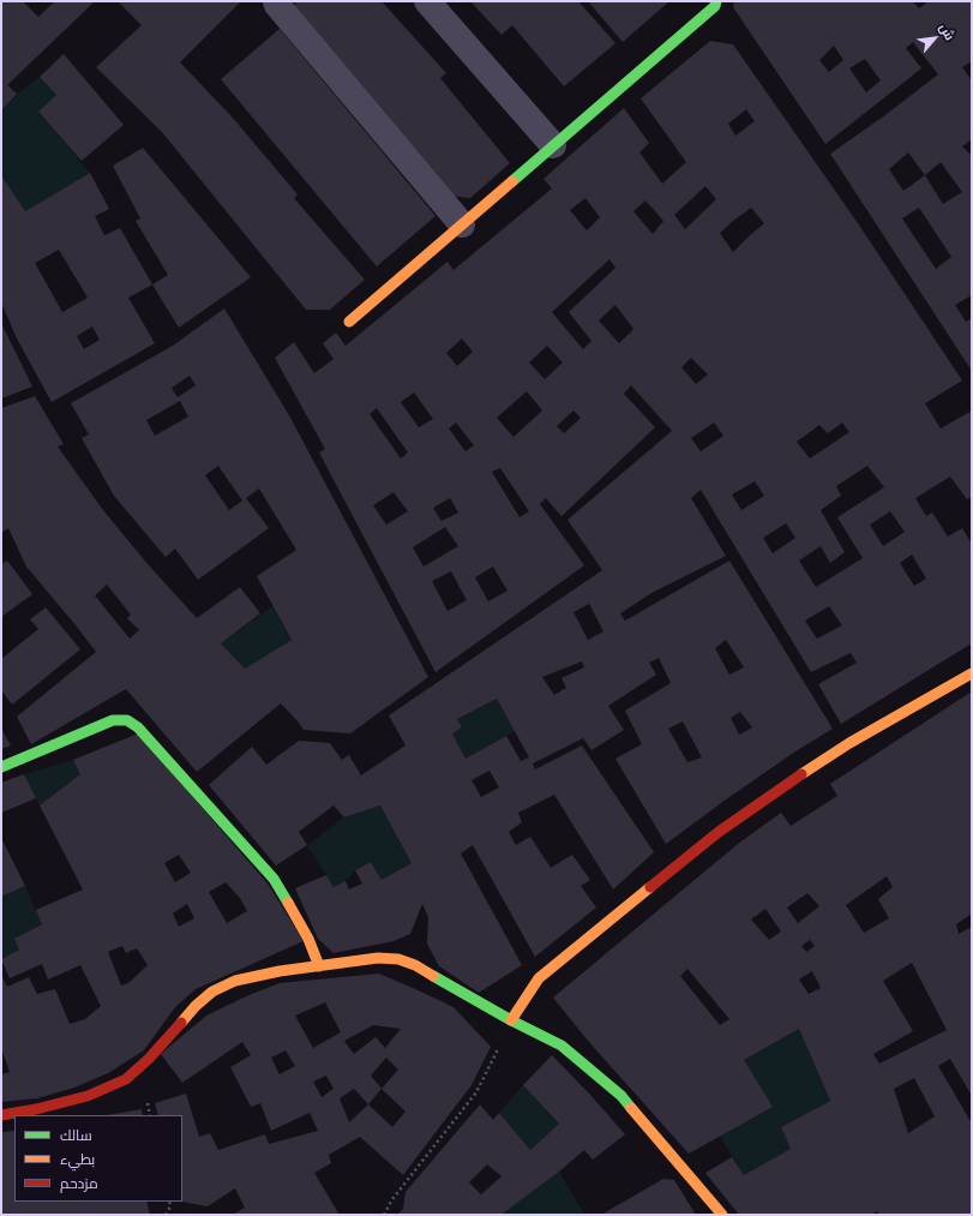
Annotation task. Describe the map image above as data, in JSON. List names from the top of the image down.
{
  "legend": ["سالك", "بطيء", "مزدحم"],
  "north": "top right"
}
